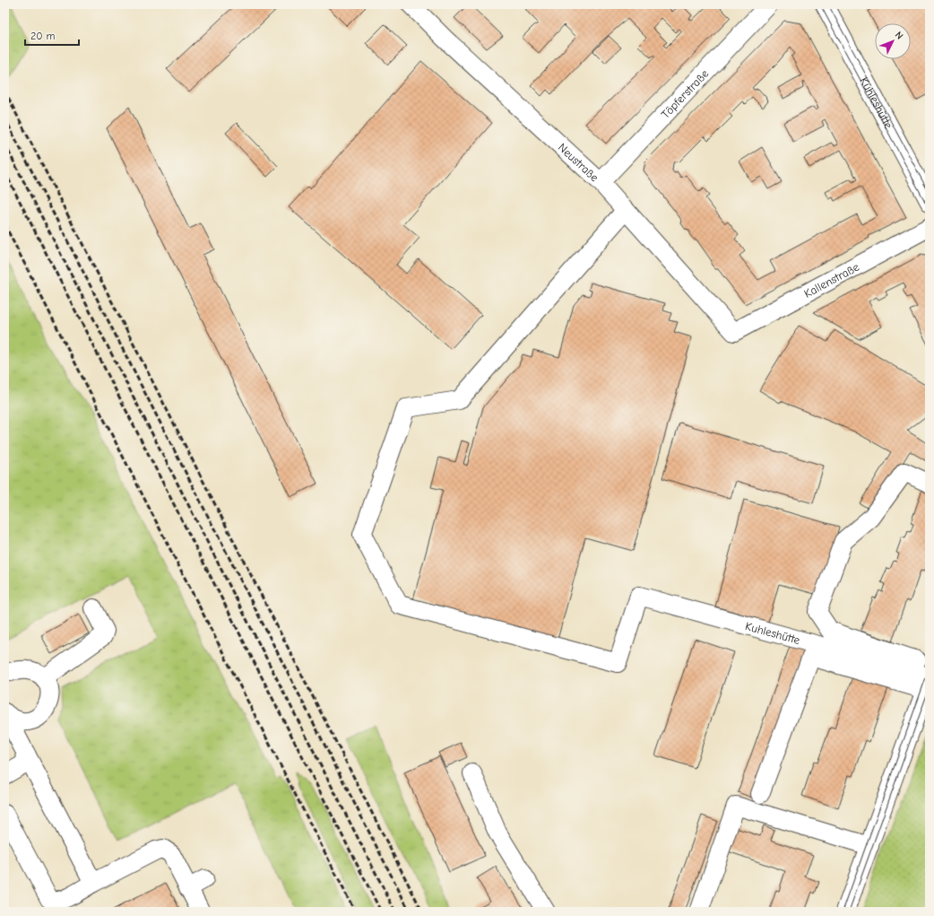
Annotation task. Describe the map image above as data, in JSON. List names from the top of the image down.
{
  "streets": {
    "street": [
      "Töpferstraße",
      "Kuhleshütte",
      "Neustraße",
      "Kallenstraße"
    ]
  },
  "crossings": [
    ["Töpferstraße", "Neustraße"],
    ["Kuhleshütte", "Neustraße"],
    ["Neustraße", "Kallenstraße"]
  ],
  "scale_bar": "20 m",
  "north": "top right"
}
